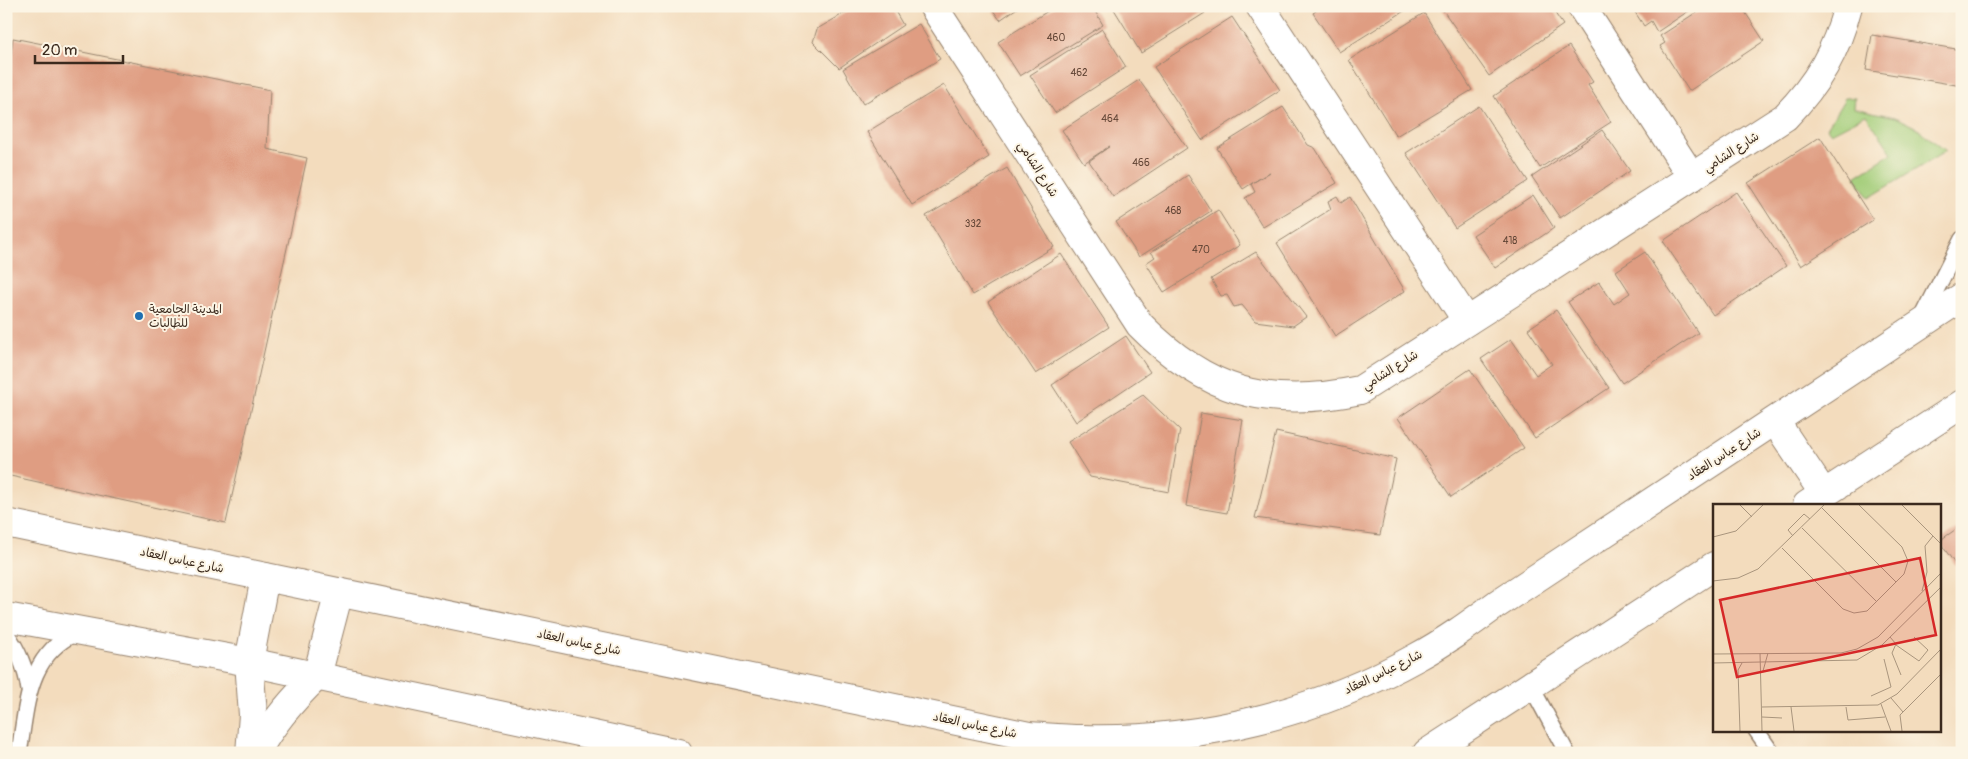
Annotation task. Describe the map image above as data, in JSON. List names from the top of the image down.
{
  "streets": {
    "street": ["شارع الشامي", "شارع عباس العقاد"]
  },
  "places": ["المدينة الجامعية للطالبات"],
  "house_numbers": [
    "460",
    "462",
    "464",
    "466",
    "468",
    "332",
    "418",
    "470"
  ],
  "scale_bar": "20 m"
}
